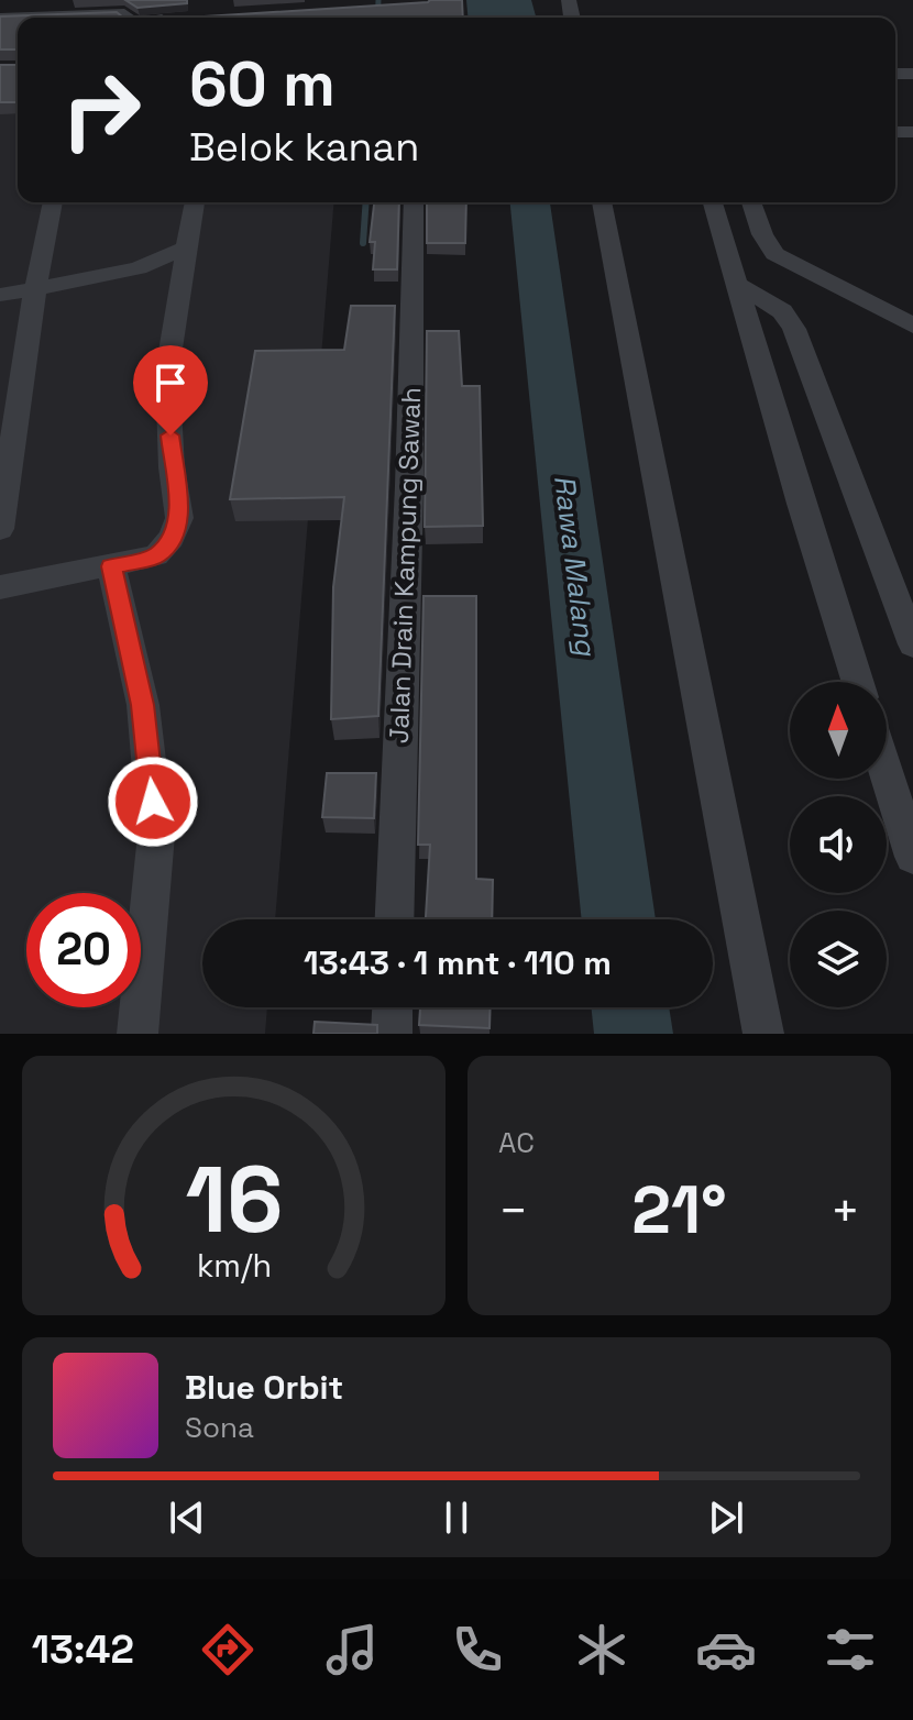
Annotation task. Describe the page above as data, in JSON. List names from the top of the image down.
{
  "streets": {
    "street": ["Jalan Drain Kampung Sawah"]
  },
  "water": ["Rawa Malang"],
  "north": "top",
  "page": {
    "turn": ["60 m", "Belok kanan"],
    "limit": "20",
    "trip": "13:43 · 1 mnt · 110 m",
    "tile": "AC",
    "heat": ["−", "21°", "+"],
    "song": ["Blue Orbit", "Sona"],
    "tabs": "13:42",
    "gauge": ["16", "km/h"]
  }
}
